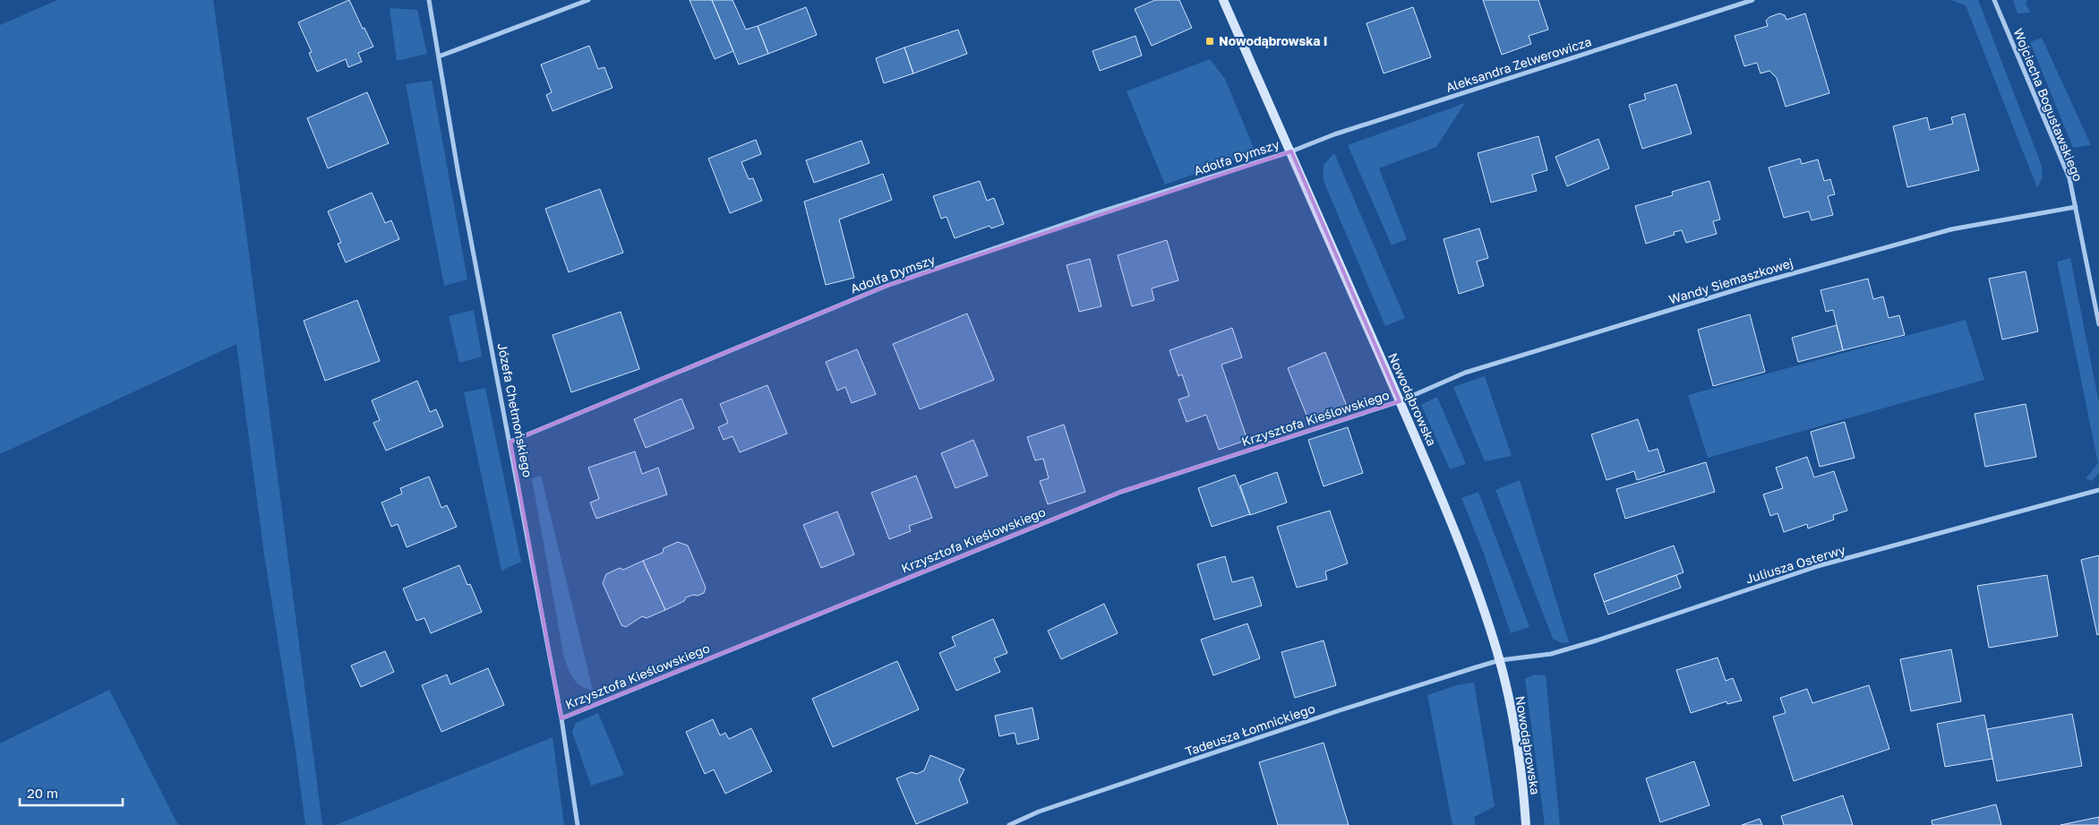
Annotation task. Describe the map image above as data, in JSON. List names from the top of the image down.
{
  "streets": {
    "street": [
      "Aleksandra Zelwerowicza",
      "Wojciecha Bogusławskiego",
      "Adolfa Dymszy",
      "Wandy Siemaszkowej",
      "Nowodąbrowska",
      "Józefa Chełmońskiego",
      "Krzysztofa Kieślowskiego",
      "Juliusza Osterwy",
      "Tadeusza Łomnickiego"
    ]
  },
  "crossings": [
    ["Aleksandra Zelwerowicza", "Adolfa Dymszy"],
    ["Aleksandra Zelwerowicza", "Nowodąbrowska"],
    ["Wojciecha Bogusławskiego", "Wandy Siemaszkowej"],
    ["Adolfa Dymszy", "Nowodąbrowska"],
    ["Adolfa Dymszy", "Józefa Chełmońskiego"],
    ["Wandy Siemaszkowej", "Nowodąbrowska"],
    ["Wandy Siemaszkowej", "Krzysztofa Kieślowskiego"],
    ["Nowodąbrowska", "Krzysztofa Kieślowskiego"],
    ["Nowodąbrowska", "Juliusza Osterwy"],
    ["Nowodąbrowska", "Tadeusza Łomnickiego"],
    ["Józefa Chełmońskiego", "Krzysztofa Kieślowskiego"],
    ["Juliusza Osterwy", "Tadeusza Łomnickiego"]
  ],
  "places": {
    "transit": ["Nowodąbrowska I"]
  },
  "scale_bar": "20 m"
}
